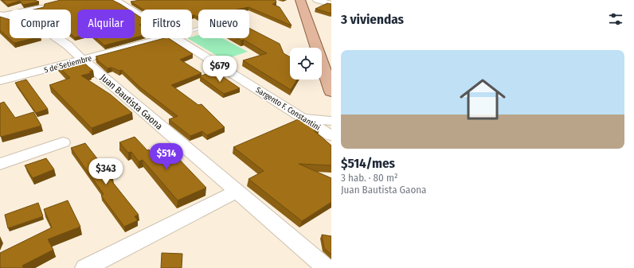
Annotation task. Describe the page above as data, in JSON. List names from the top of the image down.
{
  "streets": {
    "street": ["5 de Setiembre", "Juan Bautista Gaona", "Sargento F. Constantini"]
  },
  "crossings": [
    ["5 de Setiembre", "Juan Bautista Gaona"]
  ],
  "page": {
    "heading": "3 viviendas",
    "chip": [
      "Comprar",
      "Alquilar",
      "Filtros",
      "Nuevo"
    ],
    "list": [
      {
        "name": "$514/mes",
        "note": "3 hab. · 80 m² · Juan Bautista Gaona"
      }
    ],
    "price": ["$679", "$514", "$343"]
  }
}
